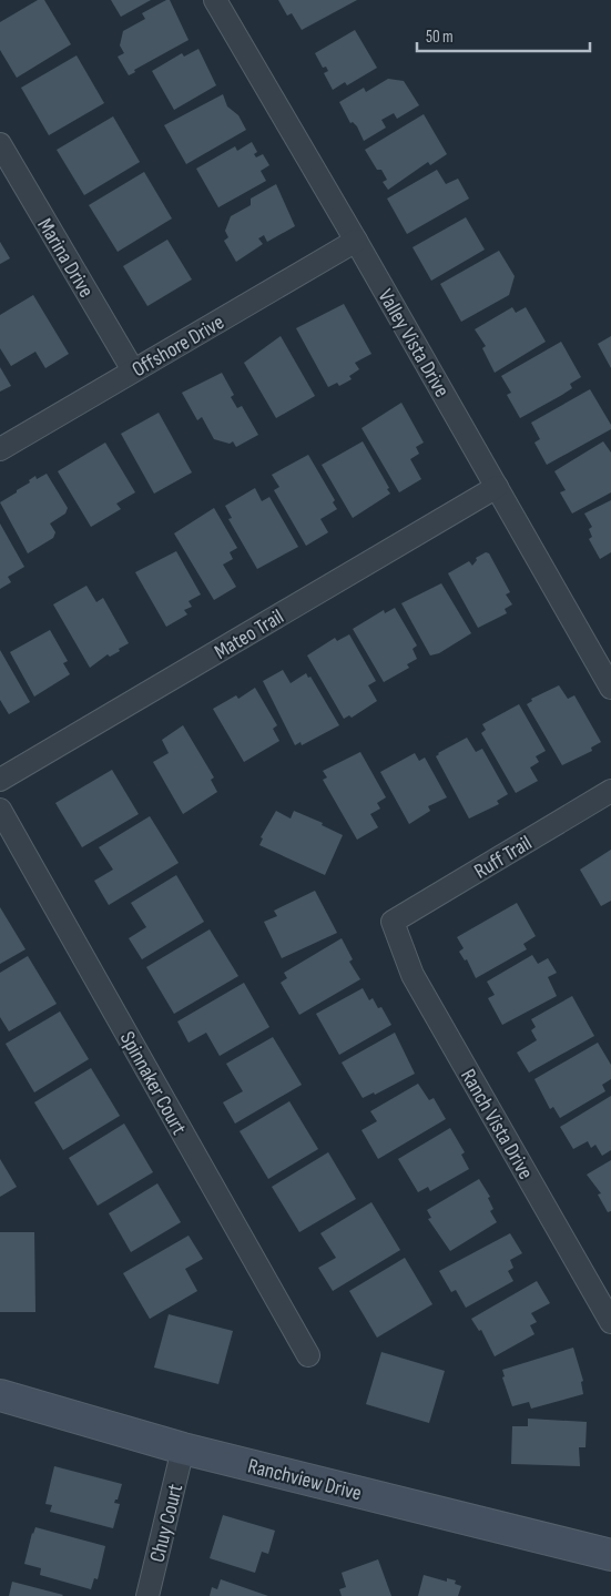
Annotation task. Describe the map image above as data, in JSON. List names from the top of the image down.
{
  "streets": {
    "street": [
      "Marina Drive",
      "Valley Vista Drive",
      "Offshore Drive",
      "Mateo Trail",
      "Ruff Trail",
      "Spinnaker Court",
      "Ranch Vista Drive",
      "Ranchview Drive",
      "Chuy Court"
    ]
  },
  "crossings": [
    ["Marina Drive", "Offshore Drive"],
    ["Valley Vista Drive", "Offshore Drive"],
    ["Valley Vista Drive", "Mateo Trail"],
    ["Ruff Trail", "Ranch Vista Drive"],
    ["Ranchview Drive", "Chuy Court"]
  ],
  "scale_bar": "50 m"
}
